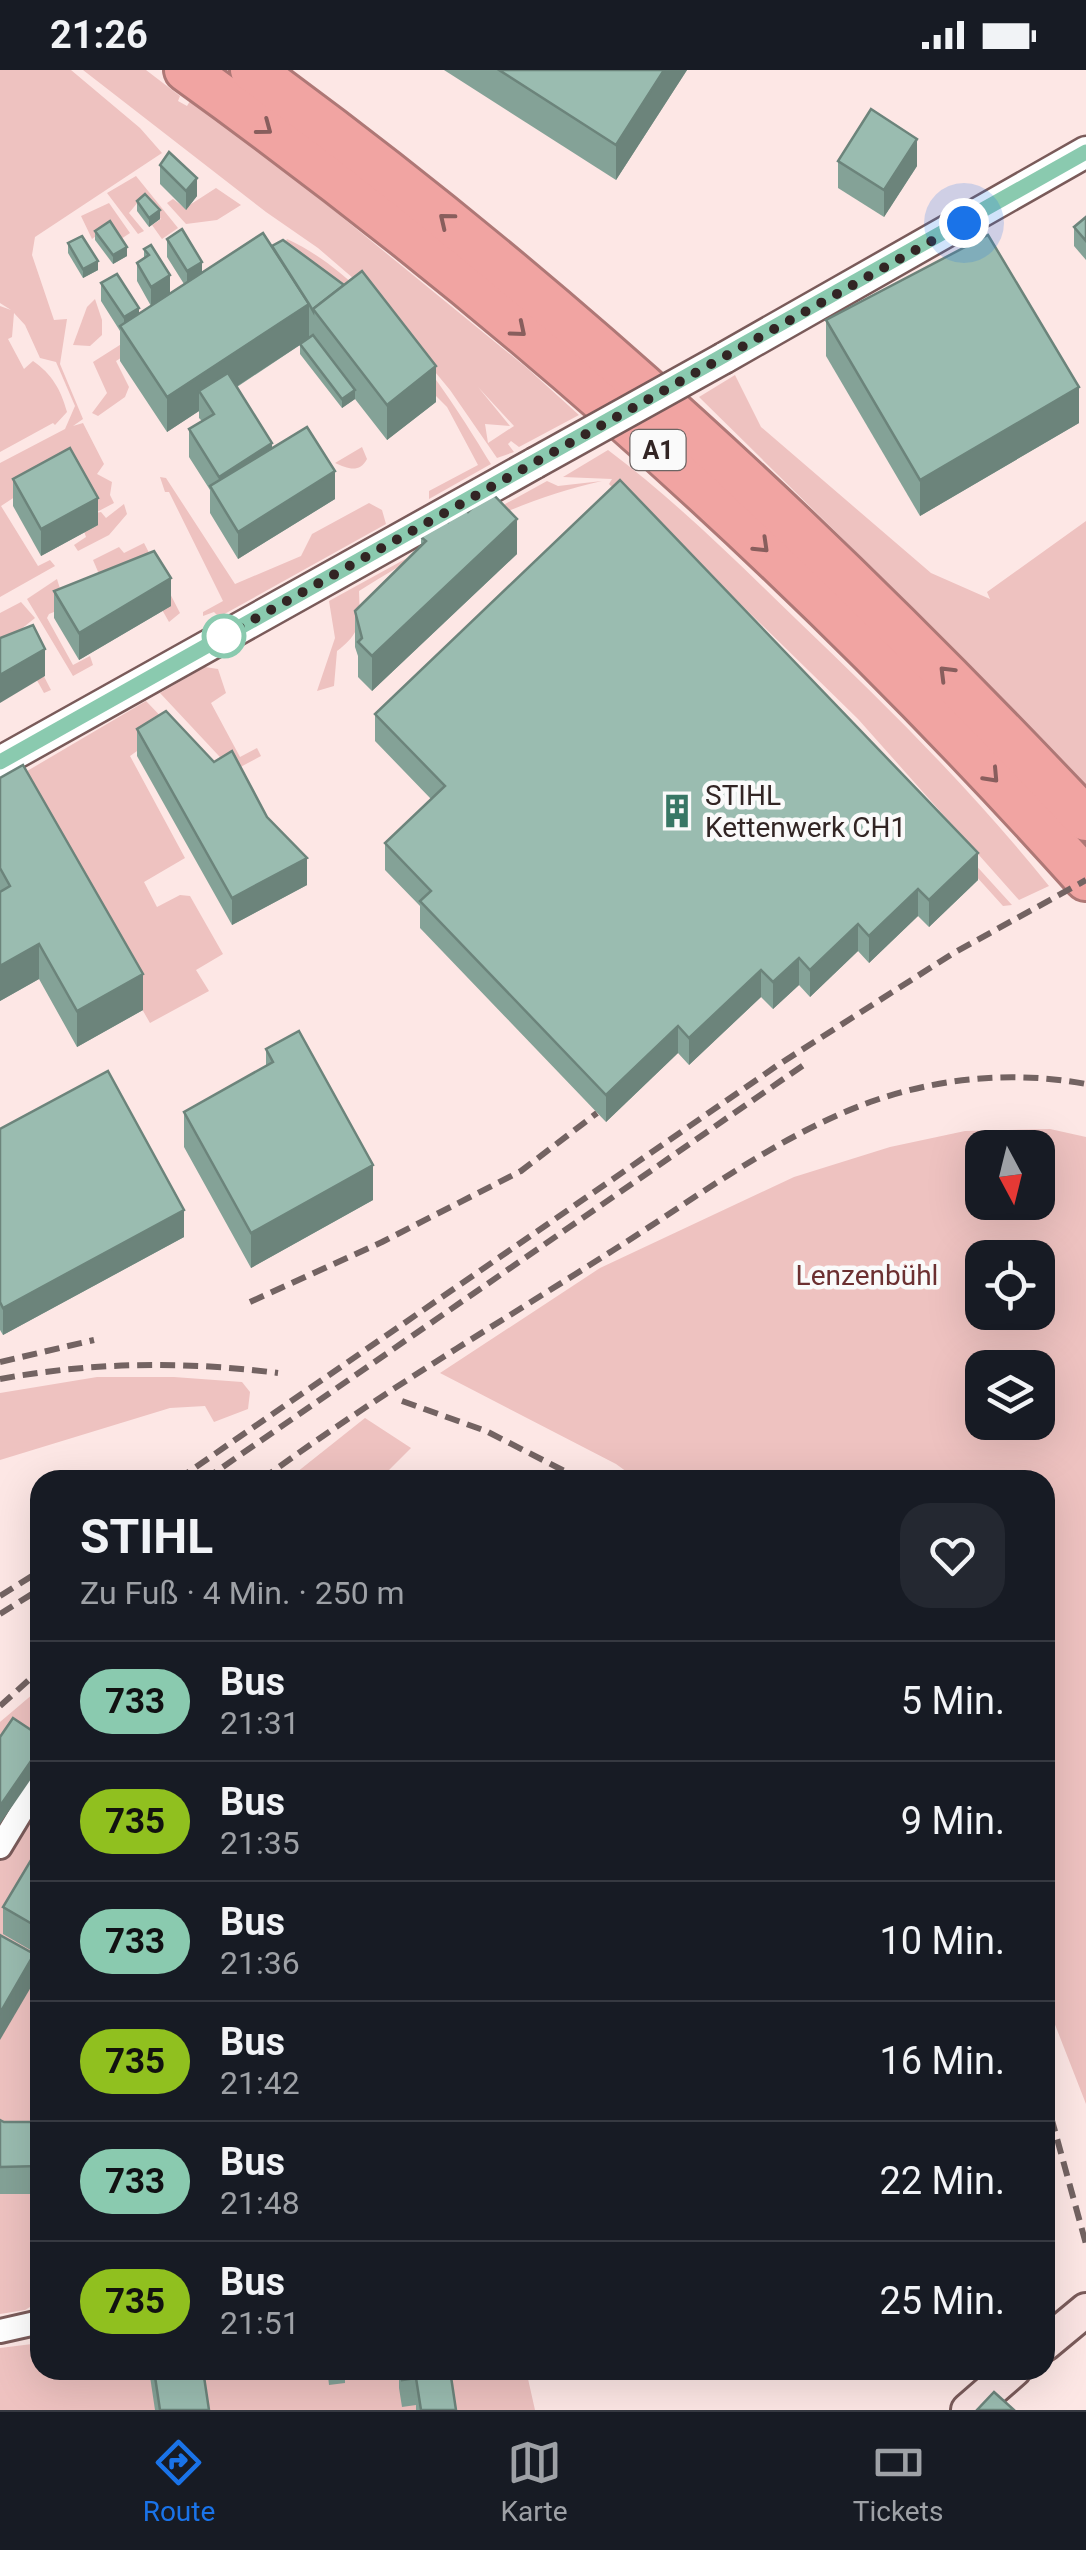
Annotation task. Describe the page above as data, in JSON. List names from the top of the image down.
{
  "streets": {
    "highway": ["A1"]
  },
  "parks": ["Lenzenbühl"],
  "places": {
    "building": ["STIHL Kettenwerk CH1"]
  },
  "lines": ["bus line 733"],
  "north": "bottom",
  "page": {
    "status": "21:26",
    "heading": ["STIHL", "Zu Fuß · 4 Min. · 250 m"],
    "list": [
      {
        "mark": "733",
        "name": "Bus",
        "note": "21:31",
        "value": "5 Min."
      },
      {
        "mark": "735",
        "name": "Bus",
        "note": "21:35",
        "value": "9 Min."
      },
      {
        "mark": "733",
        "name": "Bus",
        "note": "21:36",
        "value": "10 Min."
      },
      {
        "mark": "735",
        "name": "Bus",
        "note": "21:42",
        "value": "16 Min."
      },
      {
        "mark": "733",
        "name": "Bus",
        "note": "21:48",
        "value": "22 Min."
      },
      {
        "mark": "735",
        "name": "Bus",
        "note": "21:51",
        "value": "25 Min."
      }
    ],
    "tabs": ["Route", "Karte", "Tickets"]
  }
}
